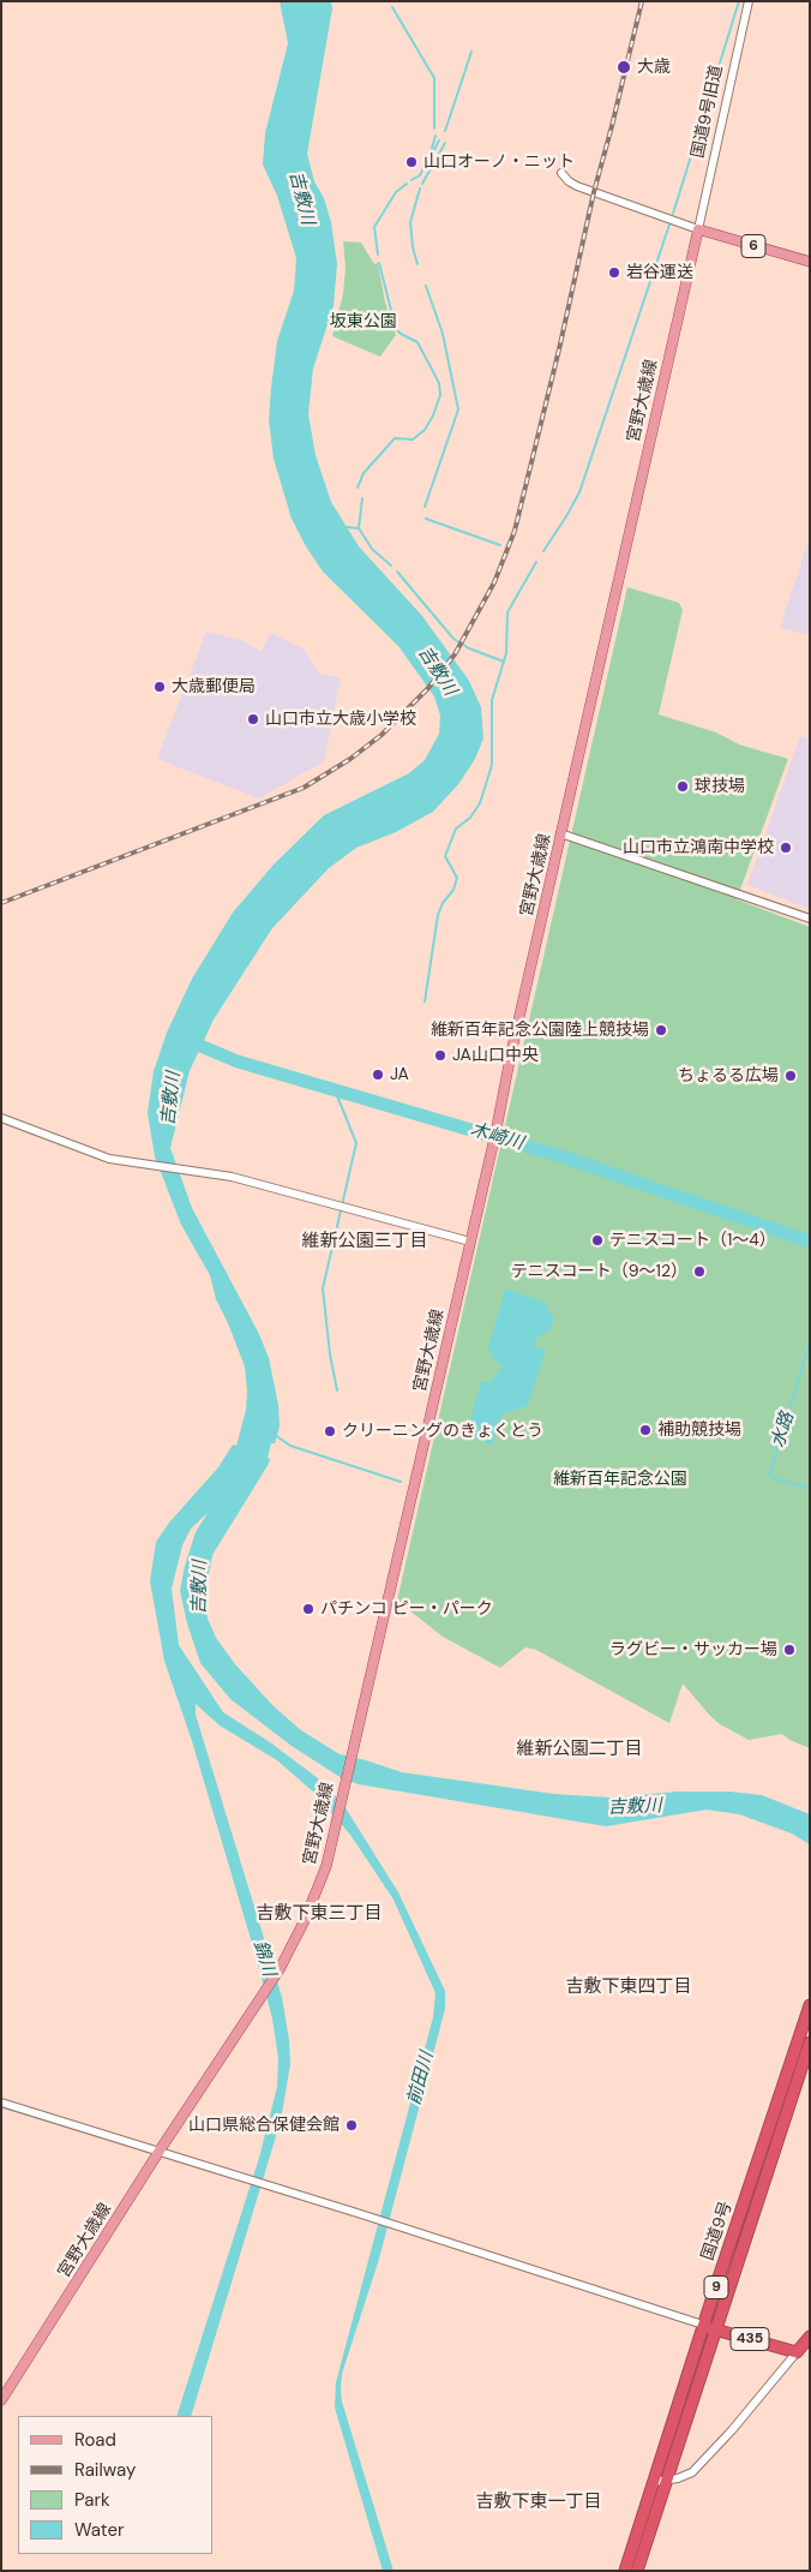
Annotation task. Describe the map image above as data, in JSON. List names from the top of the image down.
{
  "streets": {
    "highway": ["国道9号", "9", "435"],
    "main road": ["6", "宮野大歳線"],
    "street": ["国道9号旧道"]
  },
  "crossings": [
    ["国道9号旧道", "6"],
    ["国道9号旧道", "宮野大歳線"],
    ["6", "宮野大歳線"],
    ["国道9号", "435"]
  ],
  "districts": [
    "維新公園三丁目",
    "維新公園二丁目",
    "吉敷下東三丁目",
    "吉敷下東四丁目",
    "吉敷下東一丁目"
  ],
  "water": [
    "吉敷川",
    "木崎川",
    "水路",
    "錦川",
    "前田川"
  ],
  "parks": ["坂東公園", "維新百年記念公園"],
  "places": [
    "大歳",
    "山口オーノ・ニット",
    "岩谷運送",
    "大歳郵便局",
    "山口市立大歳小学校",
    "球技場",
    "山口市立鴻南中学校",
    "維新百年記念公園陸上競技場",
    "JA山口中央",
    "JA",
    "ちょるる広場",
    "テニスコート（1～4）",
    "テニスコート（9～12）",
    "補助競技場",
    "クリーニングのきょくとう",
    "パチンコ ピー・パーク",
    "ラグビー・サッカー場",
    "山口県総合保健会館"
  ],
  "legend": [
    "Road",
    "Railway",
    "Park",
    "Water"
  ]
}
